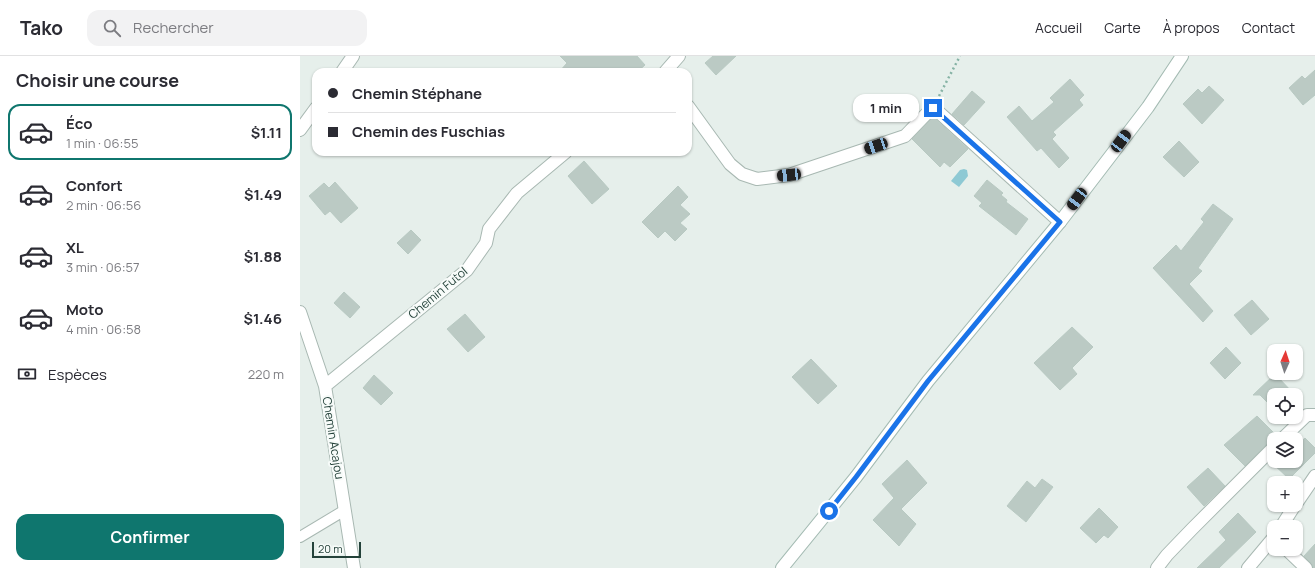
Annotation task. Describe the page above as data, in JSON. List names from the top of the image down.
{
  "streets": {
    "street": ["Chemin Futol", "Chemin Acajou"]
  },
  "crossings": [
    ["Chemin Futol", "Chemin Acajou"]
  ],
  "scale_bar": "20 m",
  "north": "top",
  "page": {
    "header": "Tako",
    "search": "Rechercher",
    "nav": [
      "Accueil",
      "Carte",
      "À propos",
      "Contact"
    ],
    "heading": "Choisir une course",
    "banner": ["Chemin Stéphane", "Chemin des Fuschias"],
    "bubble": "1 min",
    "list": [
      {
        "name": "Éco",
        "note": "1 min · 06:55",
        "value": "$1.11"
      },
      {
        "name": "Confort",
        "note": "2 min · 06:56",
        "value": "$1.49"
      },
      {
        "name": "XL",
        "note": "3 min · 06:57",
        "value": "$1.88"
      },
      {
        "name": "Moto",
        "note": "4 min · 06:58",
        "value": "$1.46"
      }
    ],
    "map_buttons": ["+", "−"],
    "pay": ["Espèces", "220 m"],
    "buttons": "Confirmer",
    "scale": "20 m"
  }
}
